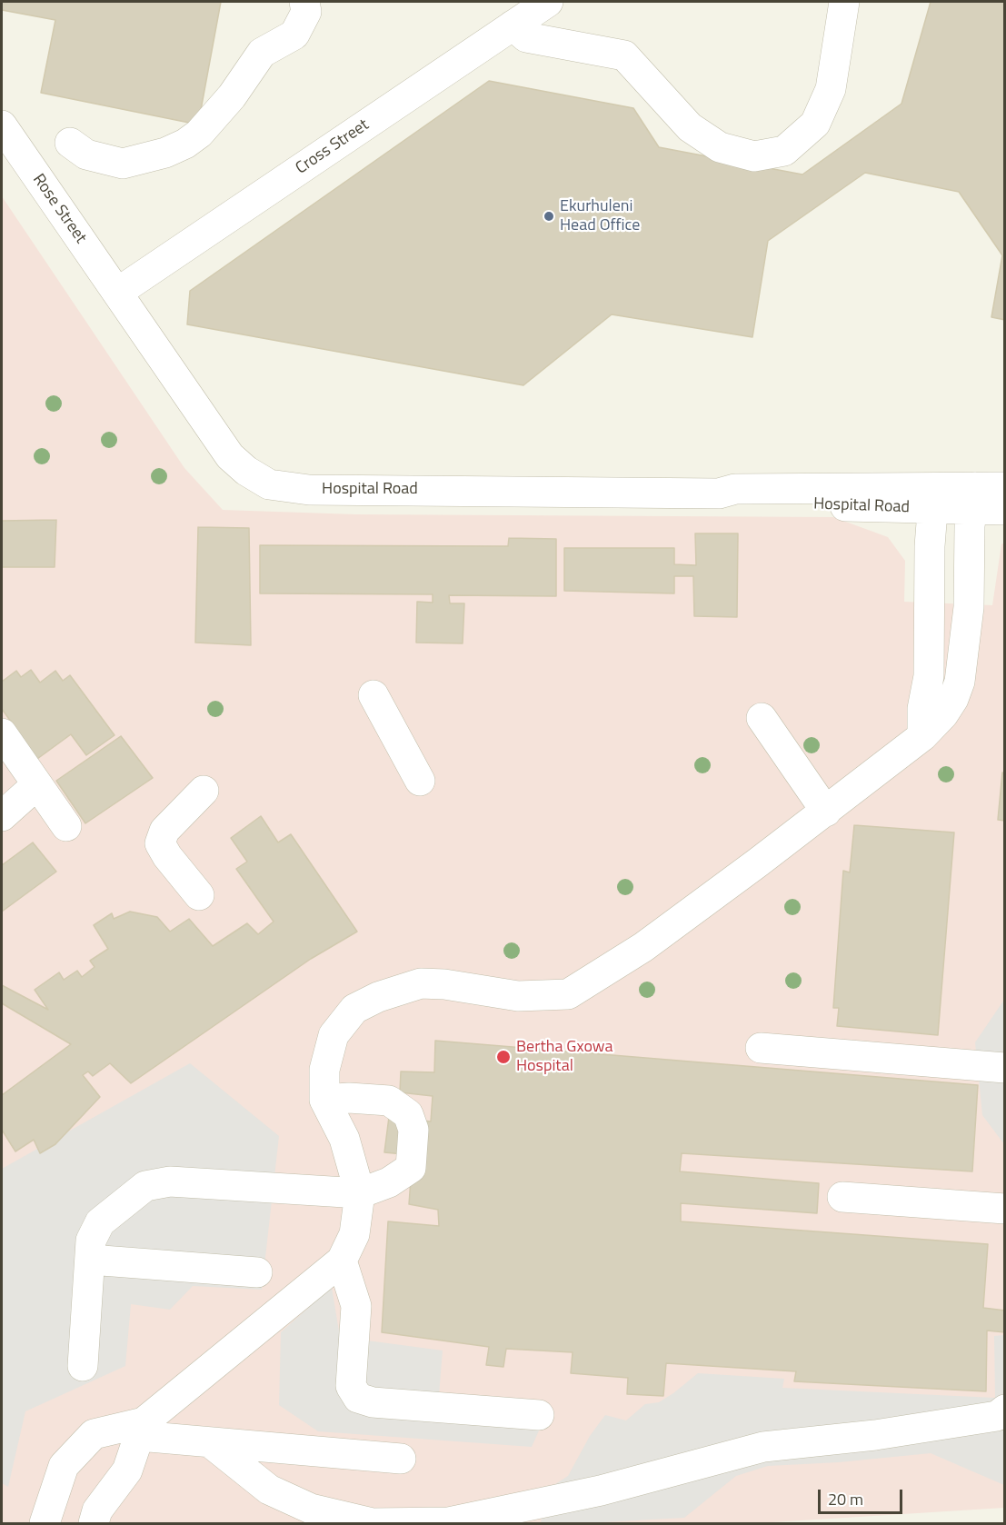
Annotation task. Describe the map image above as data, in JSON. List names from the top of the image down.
{
  "streets": {
    "street": ["Cross Street", "Rose Street", "Hospital Road"]
  },
  "crossings": [
    ["Cross Street", "Rose Street"],
    ["Cross Street", "Hospital Road"],
    ["Rose Street", "Hospital Road"]
  ],
  "places": ["Ekurhuleni Head Office", "Bertha Gxowa Hospital"],
  "scale_bar": "20 m"
}
